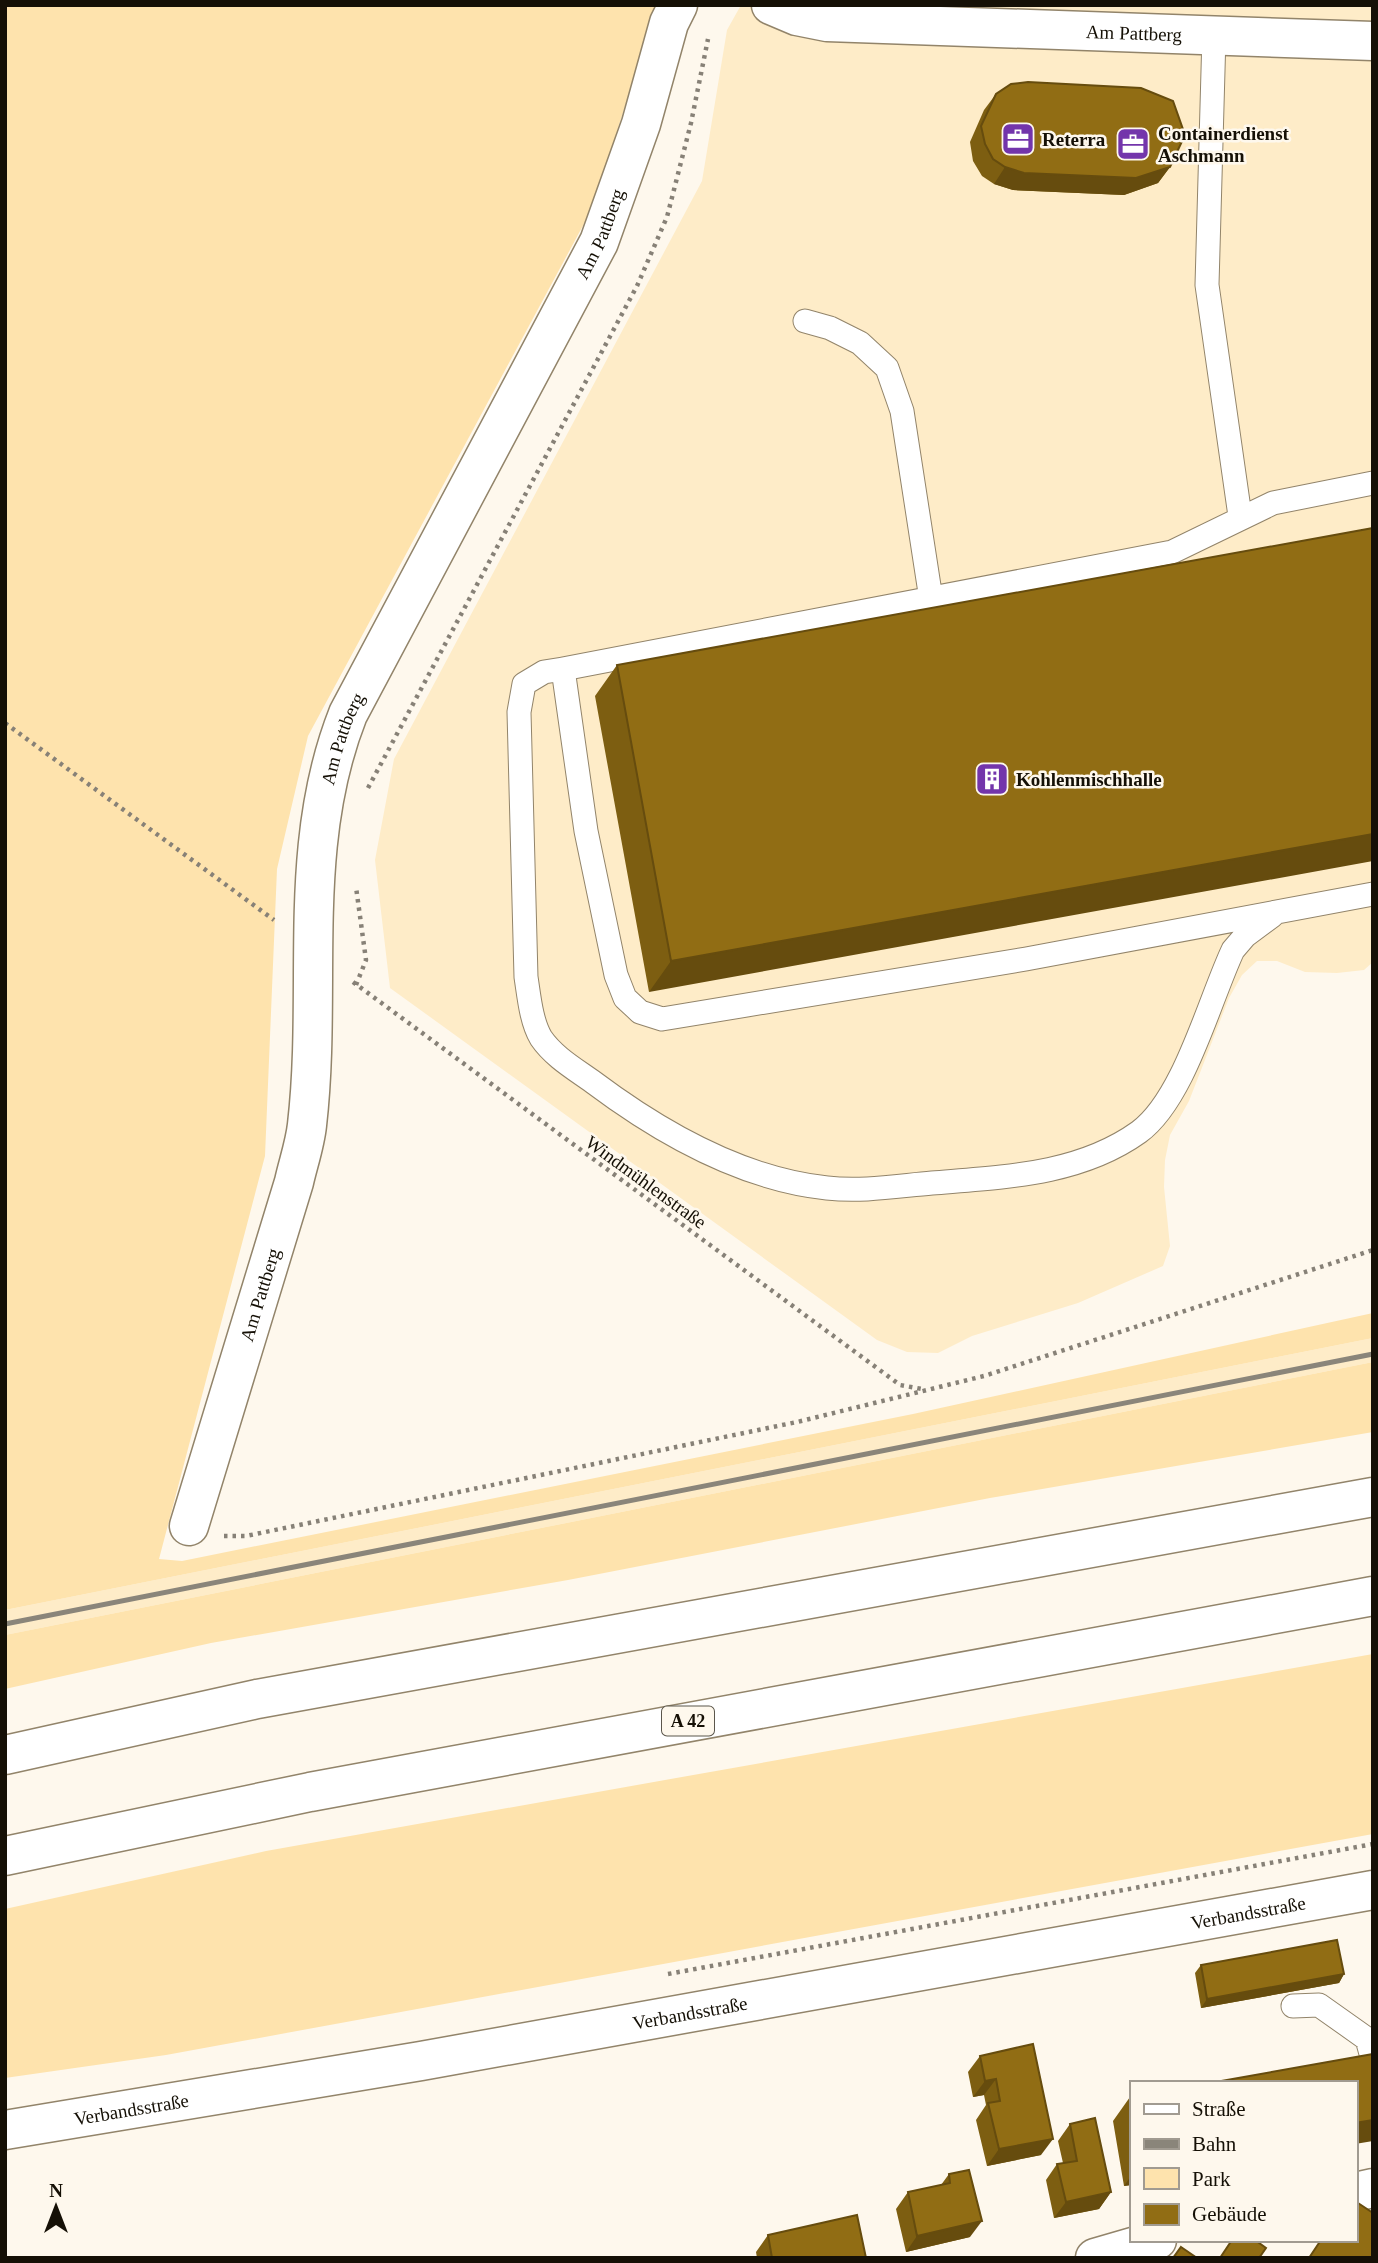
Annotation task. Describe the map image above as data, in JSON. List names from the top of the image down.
{
  "streets": {
    "main road": ["Am Pattberg", "A 42", "Verbandsstraße"],
    "path": ["Windmühlenstraße"]
  },
  "places": {
    "office": ["Reterra", "Containerdienst Aschmann"],
    "building": ["Kohlenmischhalle"]
  },
  "legend": [
    "Straße",
    "Bahn",
    "Park",
    "Gebäude"
  ],
  "north": "top"
}
